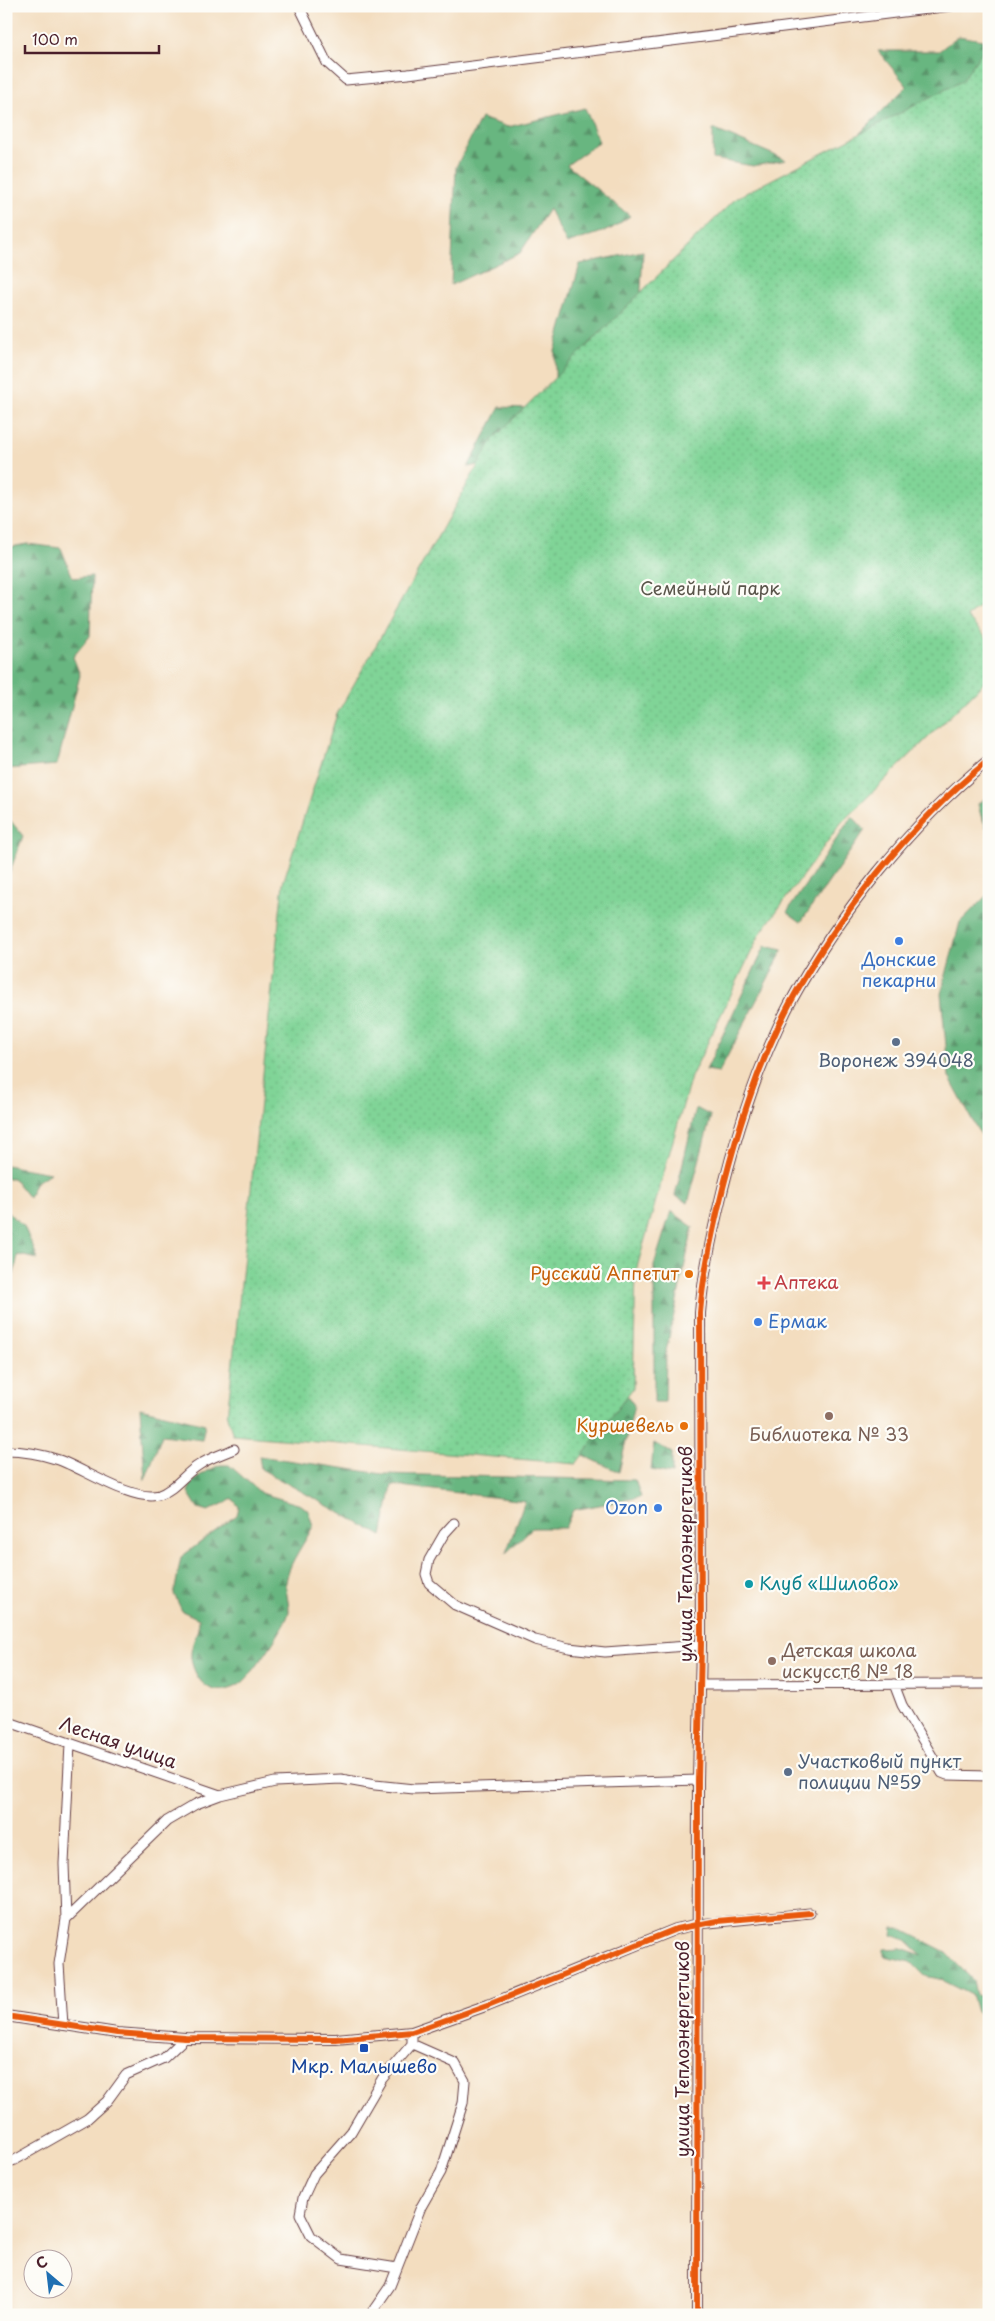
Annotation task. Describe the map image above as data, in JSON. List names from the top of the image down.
{
  "streets": {
    "street": ["улица Теплоэнергетиков", "Лесная улица"]
  },
  "parks": ["Семейный парк"],
  "places": {
    "other": [
      "Донские пекарни",
      "Воронеж 394048",
      "Русский Аппетит",
      "Ермак",
      "Библиотека № 33",
      "Куршевель",
      "Ozon",
      "Клуб «Шилово»",
      "Детская школа искусств № 18",
      "Участковый пункт полиции №59"
    ],
    "health": ["Аптека"],
    "transit": ["Мкр. Малышево"]
  },
  "scale_bar": "100 m",
  "north": "top left"
}
